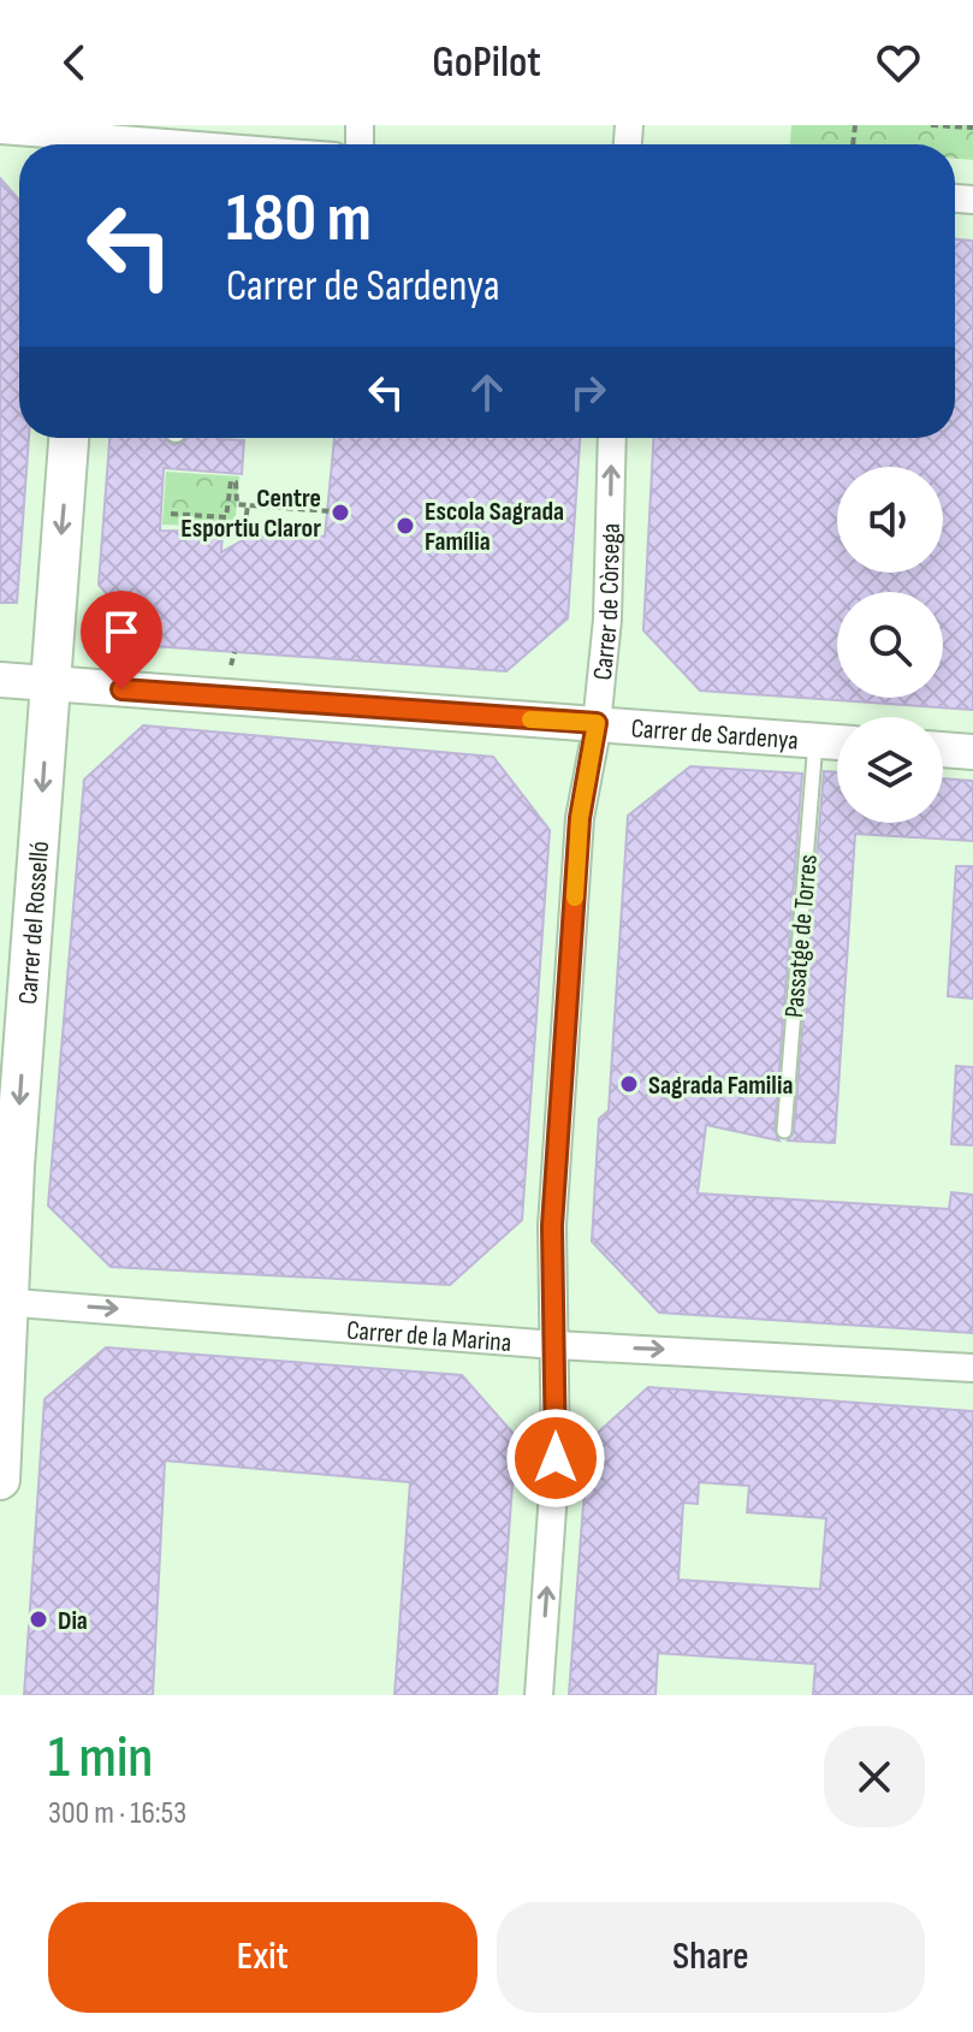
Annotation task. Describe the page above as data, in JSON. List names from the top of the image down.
{
  "streets": {
    "main road": ["Carrer del Rosselló"],
    "street": ["Carrer de Còrsega", "Carrer de Sardenya", "Carrer de la Marina"],
    "lane": ["Passatge de Torres"]
  },
  "crossings": [
    ["Carrer de Còrsega", "Carrer de Sardenya"],
    ["Carrer de Còrsega", "Carrer de la Marina"],
    ["Carrer de Sardenya", "Carrer del Rosselló"],
    ["Carrer de Sardenya", "Passatge de Torres"],
    ["Carrer del Rosselló", "Carrer de la Marina"]
  ],
  "one_way": ["Carrer de Còrsega", "Carrer del Rosselló", "Carrer de la Marina"],
  "places": [
    "Centre Esportiu Claror",
    "Escola Sagrada Família",
    "Sagrada Familia",
    "Dia"
  ],
  "page": {
    "header": "GoPilot",
    "turn": ["180 m", "Carrer de Sardenya"],
    "heading": ["1 min", "300 m · 16:53"],
    "buttons": ["Exit", "Share"]
  }
}
